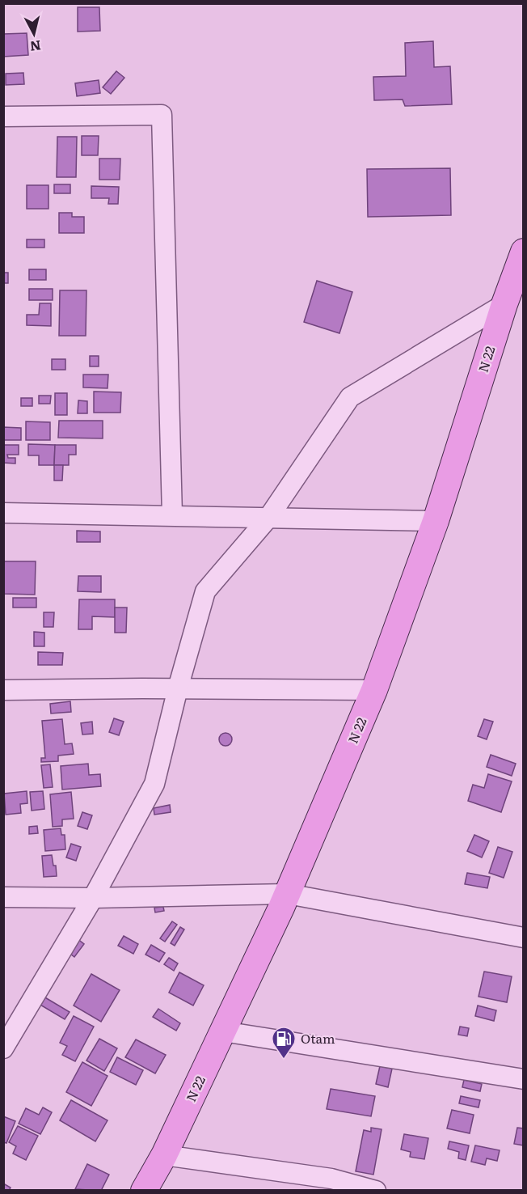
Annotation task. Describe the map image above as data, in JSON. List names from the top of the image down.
{
  "streets": {
    "main road": ["N 22"]
  },
  "places": {
    "fuel station": ["Otam"]
  },
  "north": "bottom"
}
